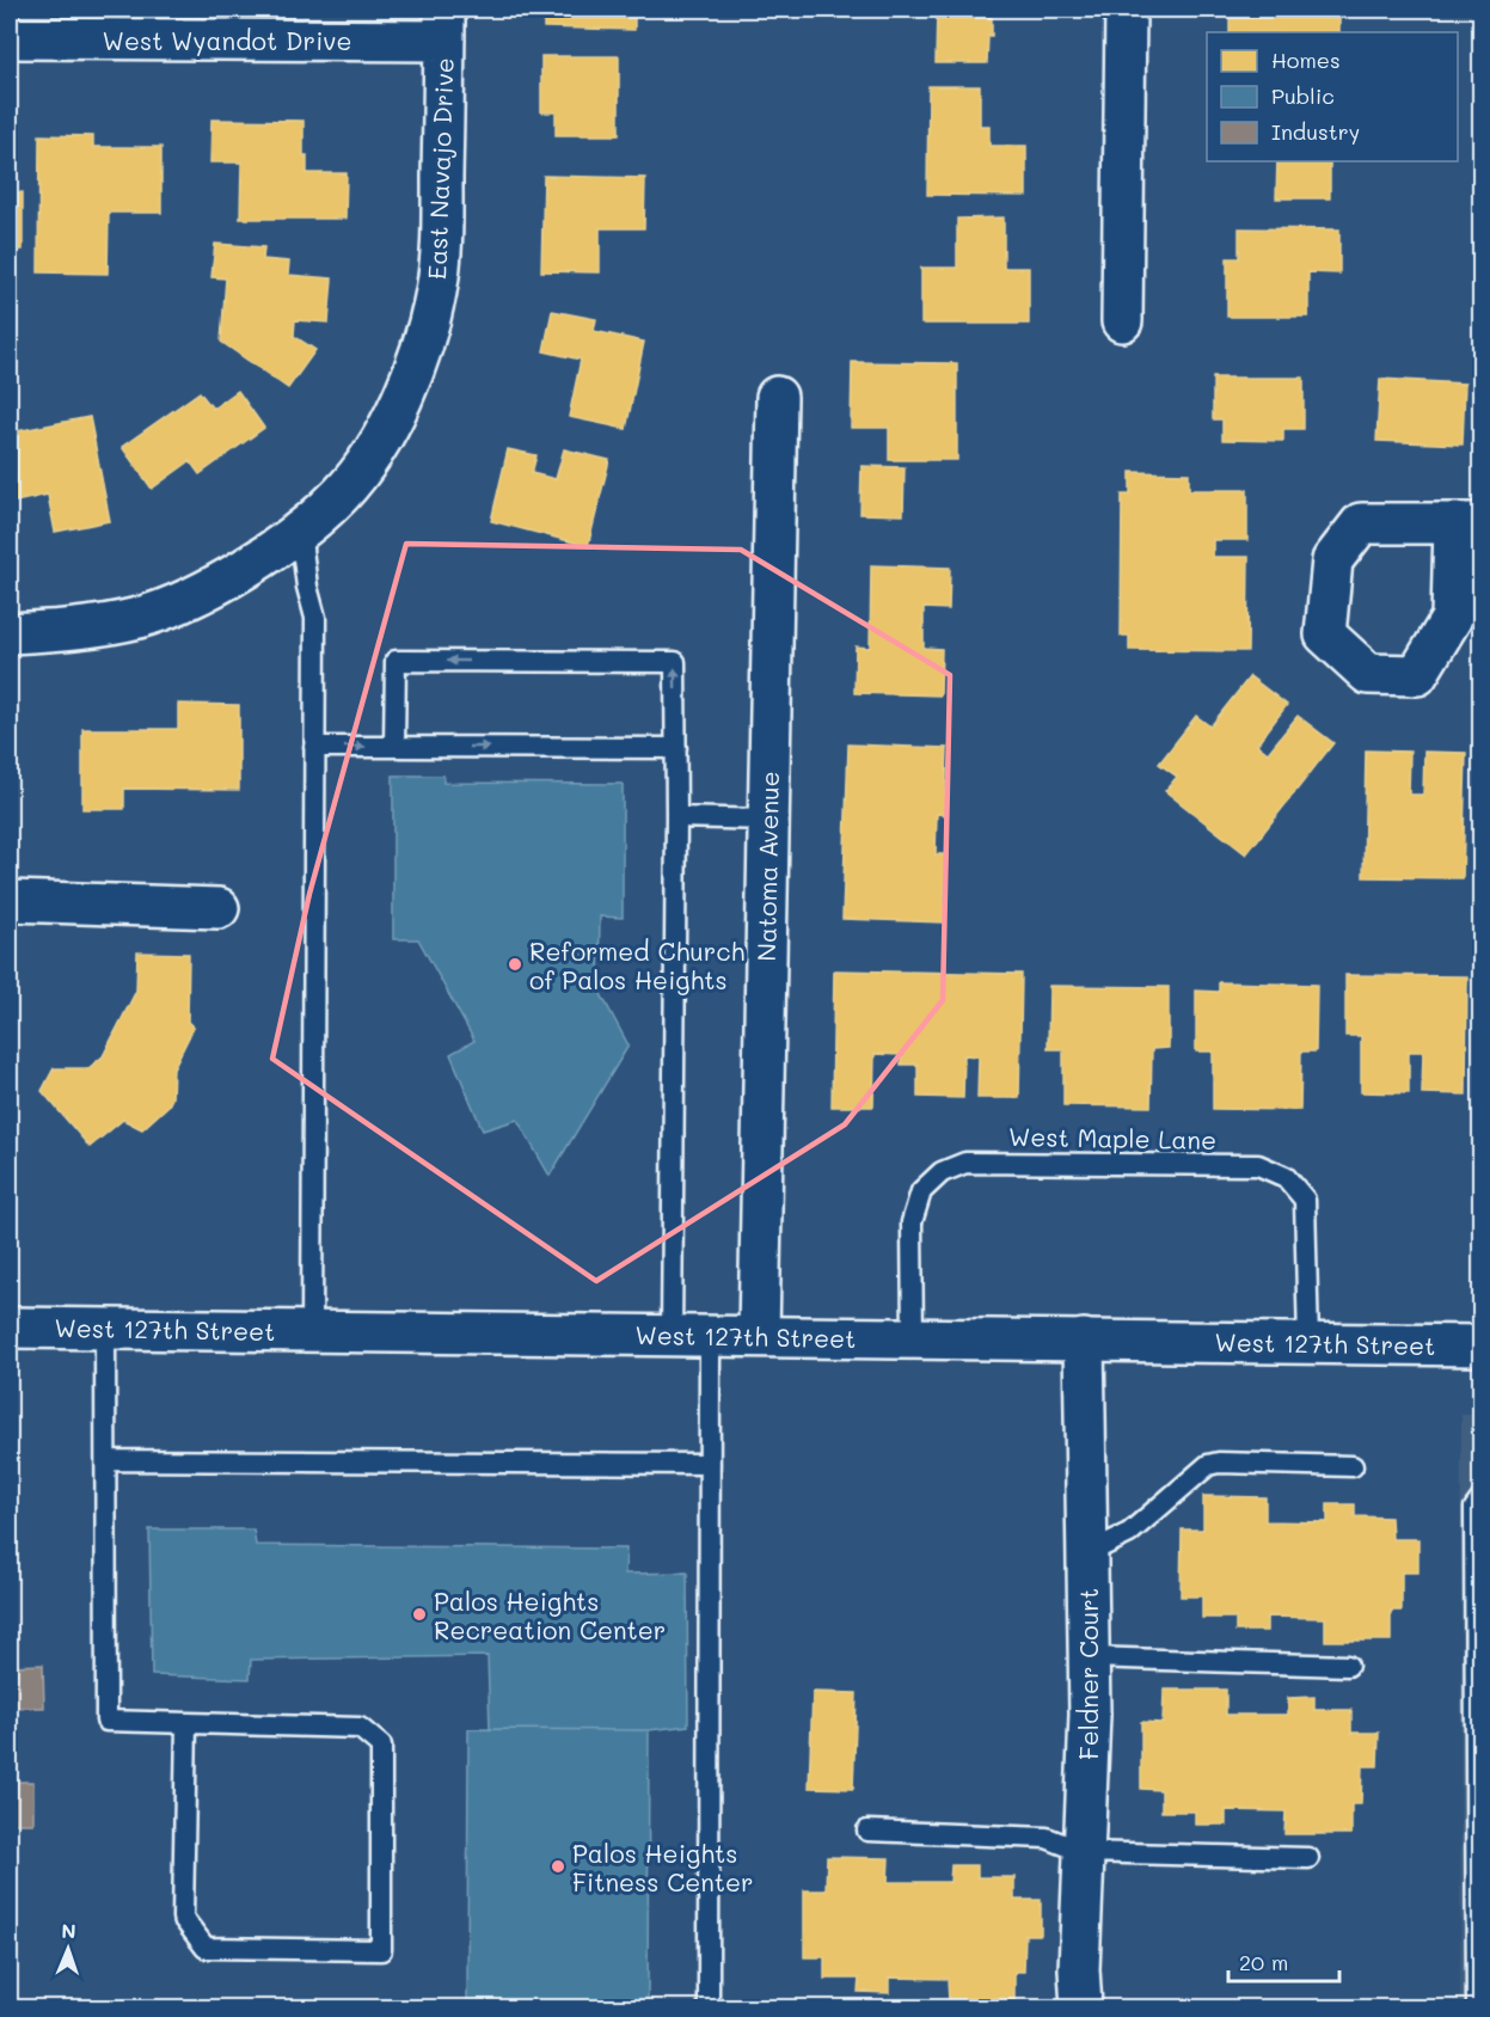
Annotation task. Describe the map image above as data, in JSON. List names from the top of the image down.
{
  "streets": {
    "street": [
      "West Wyandot Drive",
      "East Navajo Drive",
      "Natoma Avenue",
      "West 127th Street",
      "Feldner Court"
    ],
    "lane": ["West Maple Lane"]
  },
  "crossings": [
    ["West Wyandot Drive", "East Navajo Drive"],
    ["Natoma Avenue", "West 127th Street"],
    ["West Maple Lane", "West 127th Street"],
    ["West 127th Street", "Feldner Court"]
  ],
  "places": ["Reformed Church of Palos Heights", "Palos Heights Recreation Center", "Palos Heights Fitness Center"],
  "legend": ["Homes", "Public", "Industry"],
  "scale_bar": "20 m",
  "north": "top"
}
